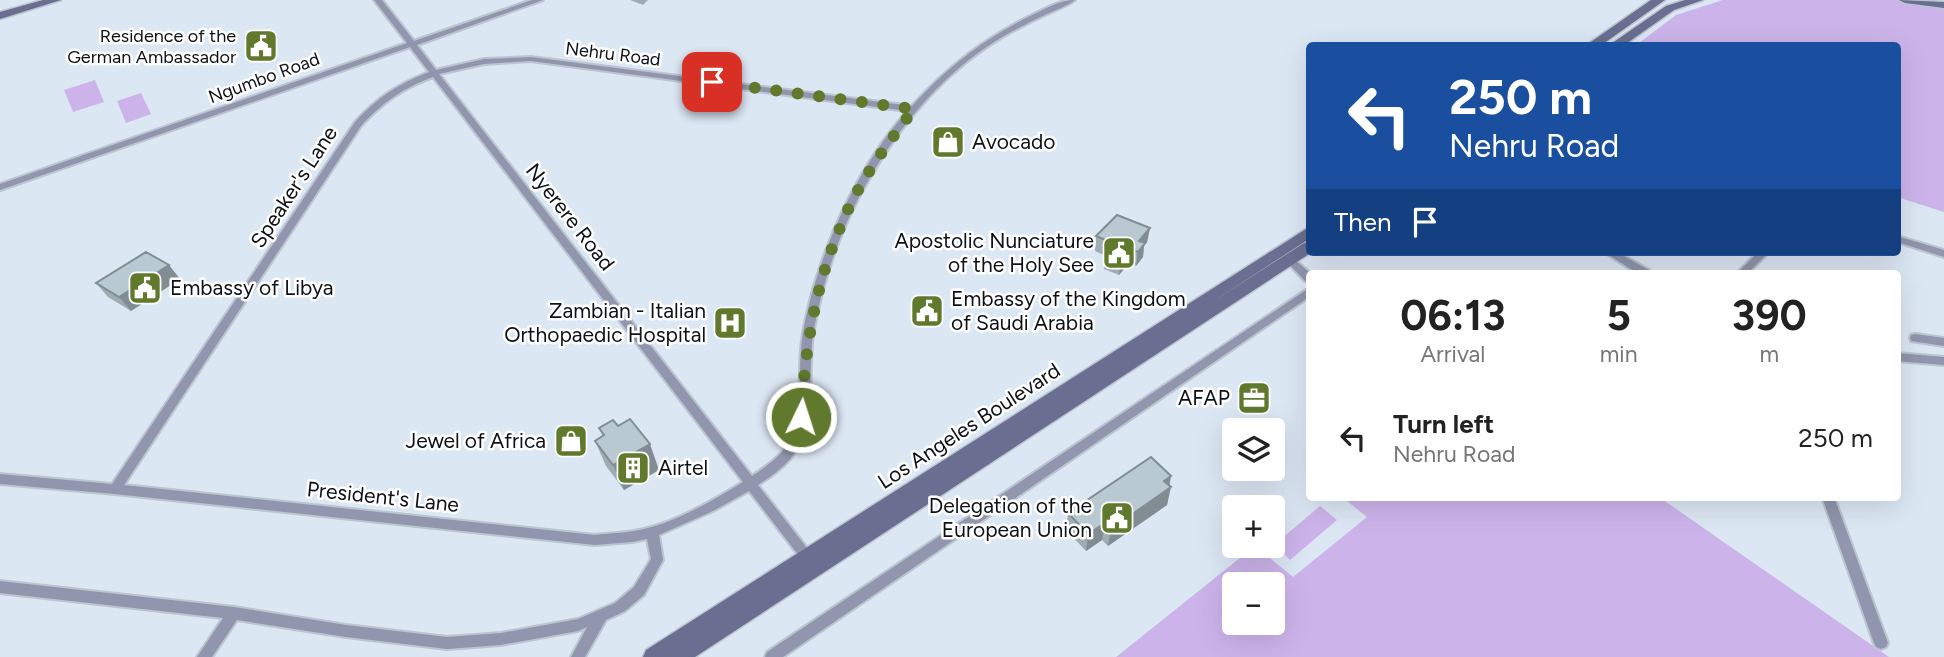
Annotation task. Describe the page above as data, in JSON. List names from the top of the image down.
{
  "streets": {
    "main road": ["Los Angeles Boulevard"],
    "street": [
      "Nehru Road",
      "Ngumbo Road",
      "Speaker's Lane",
      "Nyerere Road",
      "President's Lane"
    ]
  },
  "crossings": [
    ["Nehru Road", "Speaker's Lane"],
    ["Nehru Road", "Nyerere Road"],
    ["Nehru Road", "President's Lane"],
    ["Ngumbo Road", "Nyerere Road"],
    ["Speaker's Lane", "Nyerere Road"],
    ["Speaker's Lane", "President's Lane"],
    ["Nyerere Road", "Los Angeles Boulevard"],
    ["Nyerere Road", "President's Lane"]
  ],
  "places": {
    "public building": [
      "Residence of the German Ambassador",
      "Apostolic Nunciature of the Holy See",
      "Embassy of Libya",
      "Embassy of the Kingdom of Saudi Arabia",
      "Delegation of the European Union"
    ],
    "shop": ["Avocado", "Jewel of Africa"],
    "hospital": ["Zambian - Italian Orthopaedic Hospital"],
    "office": ["AFAP"],
    "building": ["Airtel"]
  },
  "page": {
    "turn": ["250 m", "Nehru Road"],
    "then": "Then",
    "eta": [
      "06:13",
      "Arrival",
      "5",
      "min",
      "390",
      "m"
    ],
    "list": [
      {
        "name": "Turn left",
        "note": "Nehru Road",
        "value": "250 m"
      }
    ],
    "map_buttons": ["+", "−"]
  }
}
